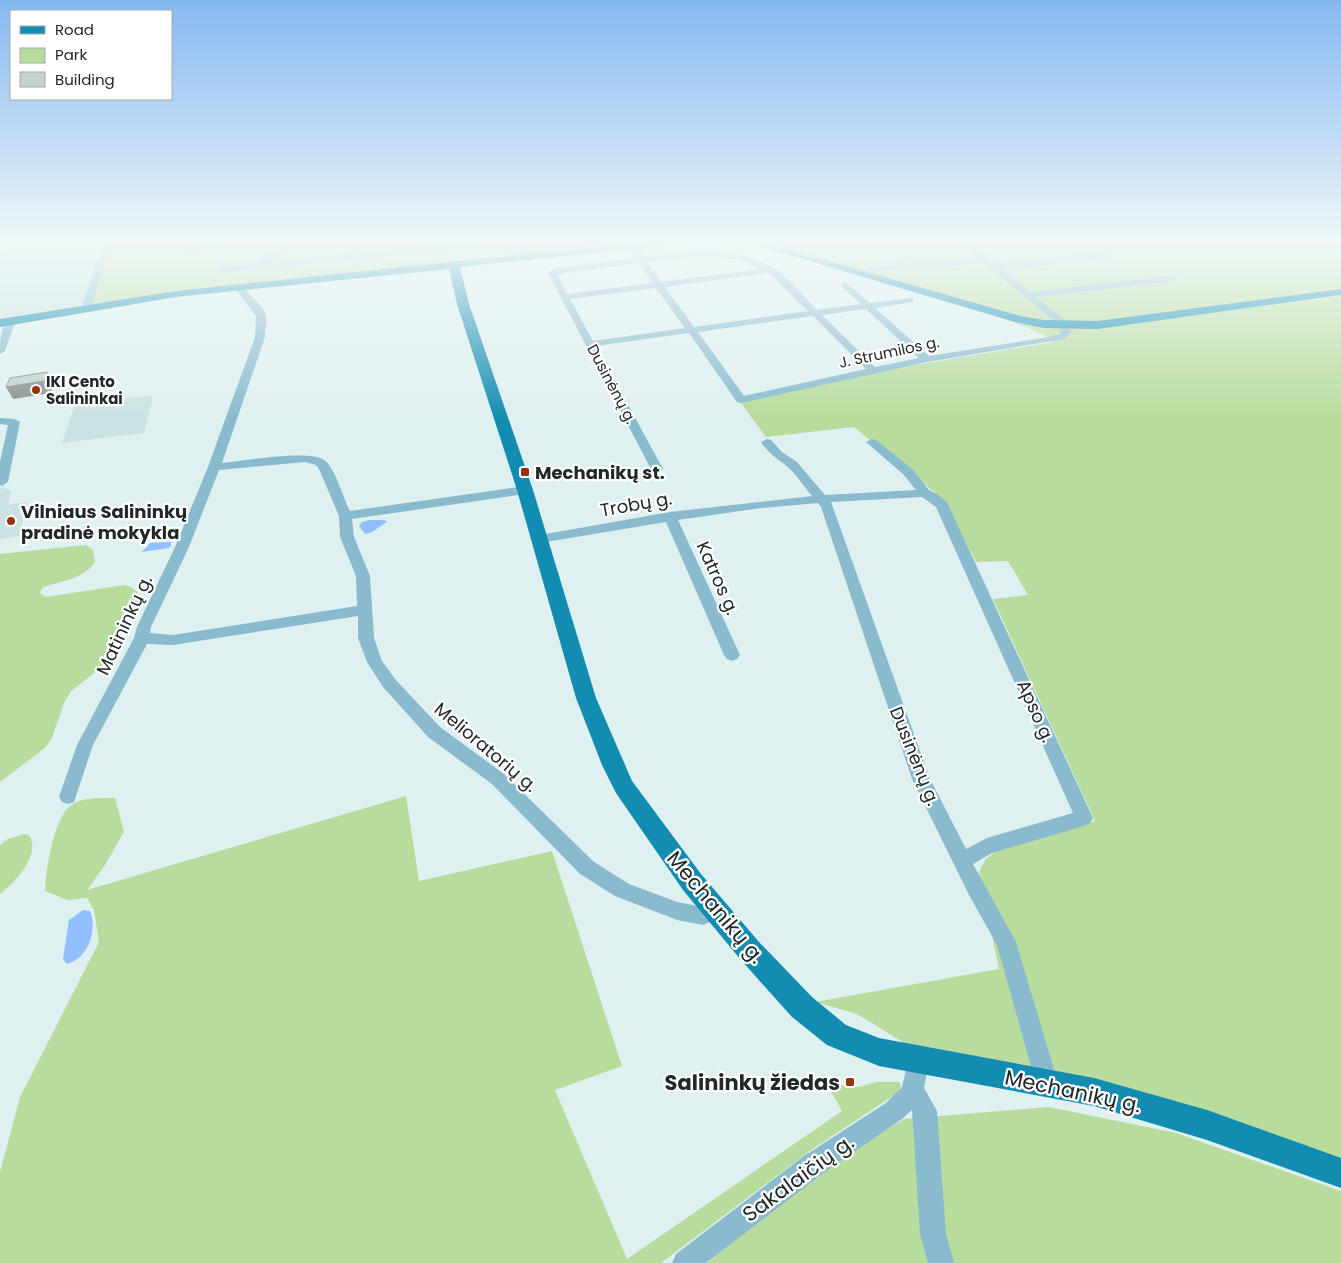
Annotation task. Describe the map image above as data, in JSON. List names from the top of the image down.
{
  "streets": {
    "main road": ["Mechanikų g."],
    "street": [
      "J. Strumilos g.",
      "Dusinėnų g.",
      "Trobų g.",
      "Katros g.",
      "Matininkų g.",
      "Apso g.",
      "Melioratorių g.",
      "Sakalaičių g."
    ]
  },
  "crossings": [
    ["J. Strumilos g.", "Dusinėnų g."],
    ["Dusinėnų g.", "Trobų g."],
    ["Dusinėnų g.", "Apso g."],
    ["Dusinėnų g.", "Mechanikų g."],
    ["Trobų g.", "Katros g."],
    ["Trobų g.", "Mechanikų g."],
    ["Matininkų g.", "Melioratorių g."],
    ["Melioratorių g.", "Mechanikų g."]
  ],
  "places": {
    "other": ["IKI Cento Salininkai", "Vilniaus Salininkų pradinė mokykla"],
    "transit": ["Mechanikų st.", "Salininkų žiedas"]
  },
  "legend": ["Road", "Park", "Building"]
}
